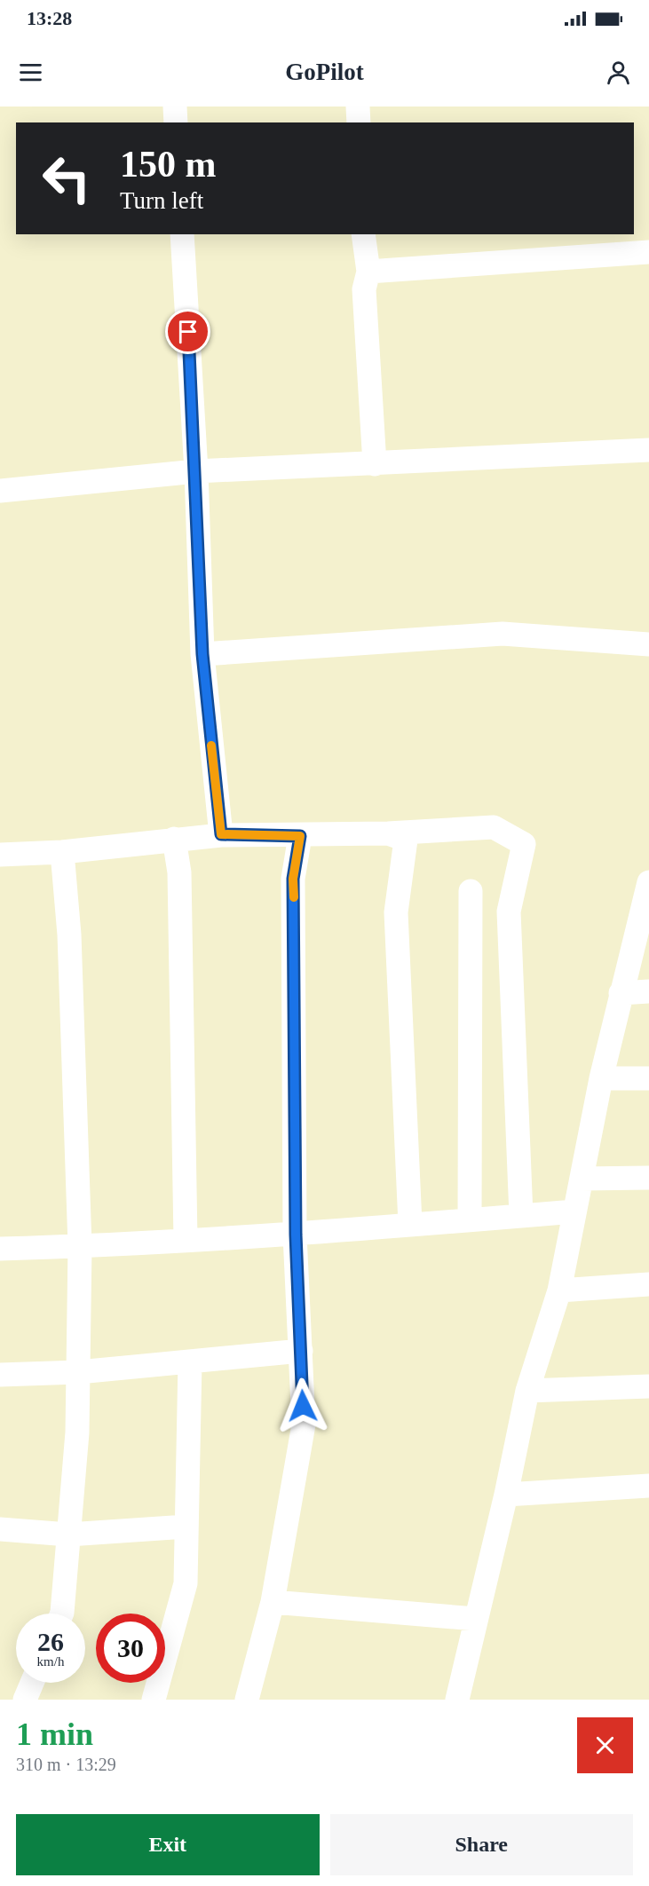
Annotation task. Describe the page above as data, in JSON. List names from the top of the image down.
{
  "page": {
    "status": "13:28",
    "header": "GoPilot",
    "turn": ["150 m", "Turn left"],
    "speed": "26 km/h",
    "limit": "30",
    "heading": ["1 min", "310 m · 13:29"],
    "buttons": ["Exit", "Share"]
  }
}
